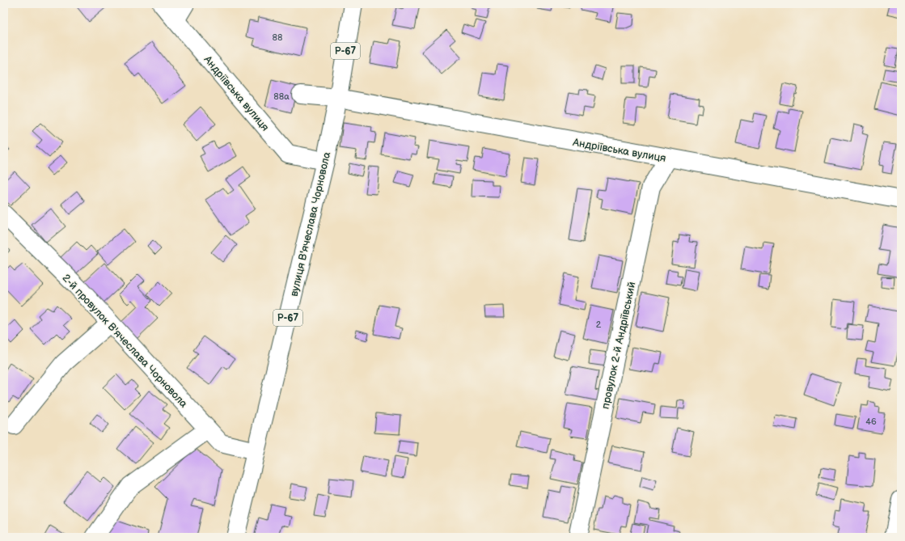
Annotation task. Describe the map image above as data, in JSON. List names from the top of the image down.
{
  "streets": {
    "street": [
      "Р-67",
      "Андріївська вулиця",
      "вулиця В'ячеслава Чорновола",
      "2-й провулок В'ячеслава Чорновола",
      "провулок 2-й Андріївський"
    ]
  },
  "crossings": [
    ["Андріївська вулиця", "вулиця В'ячеслава Чорновола"],
    ["Андріївська вулиця", "провулок 2-й Андріївський"],
    ["вулиця В'ячеслава Чорновола", "2-й провулок В'ячеслава Чорновола"]
  ],
  "house_numbers": [
    "88",
    "88а",
    "2",
    "46"
  ]
}
